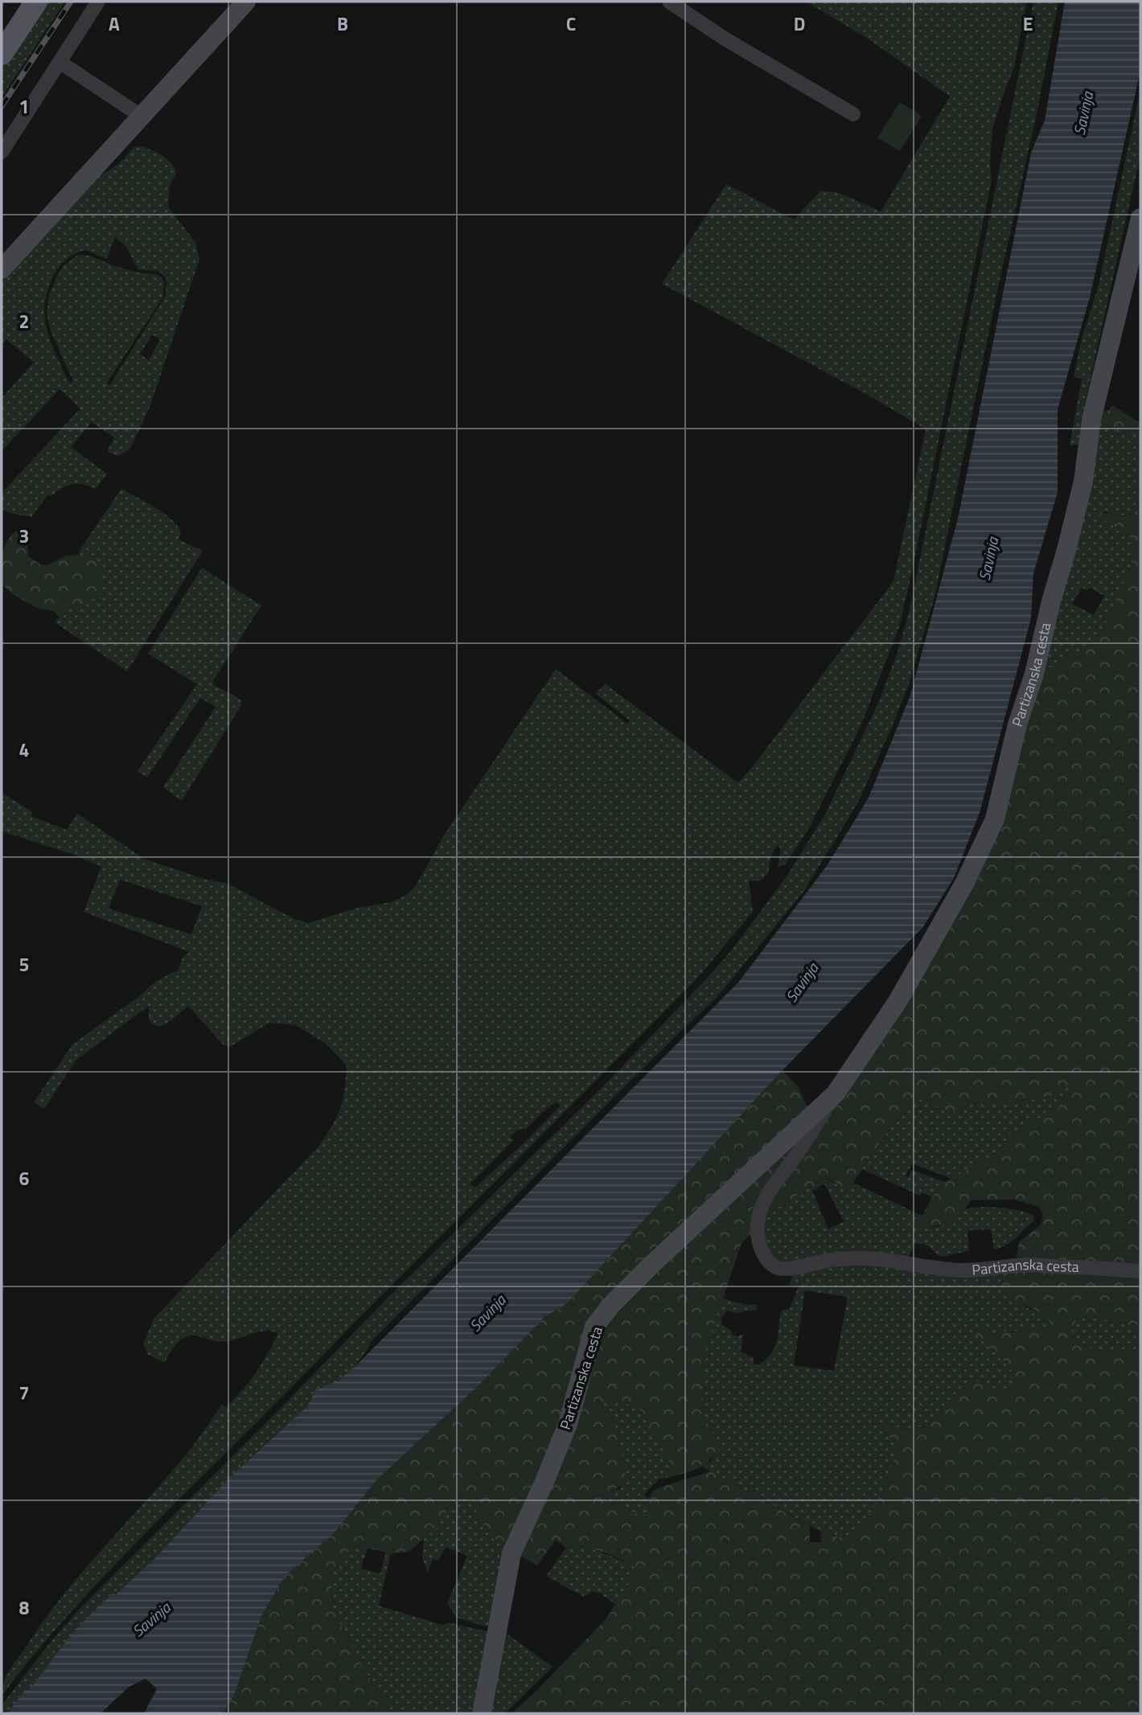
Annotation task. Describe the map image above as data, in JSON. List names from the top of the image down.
{
  "streets": {
    "street": ["Partizanska cesta"]
  },
  "water": ["Savinja"],
  "grid": {
    "columns": [
      "A",
      "B",
      "C",
      "D",
      "E"
    ],
    "rows": [
      "1",
      "2",
      "3",
      "4",
      "5",
      "6",
      "7",
      "8"
    ]
  }
}
